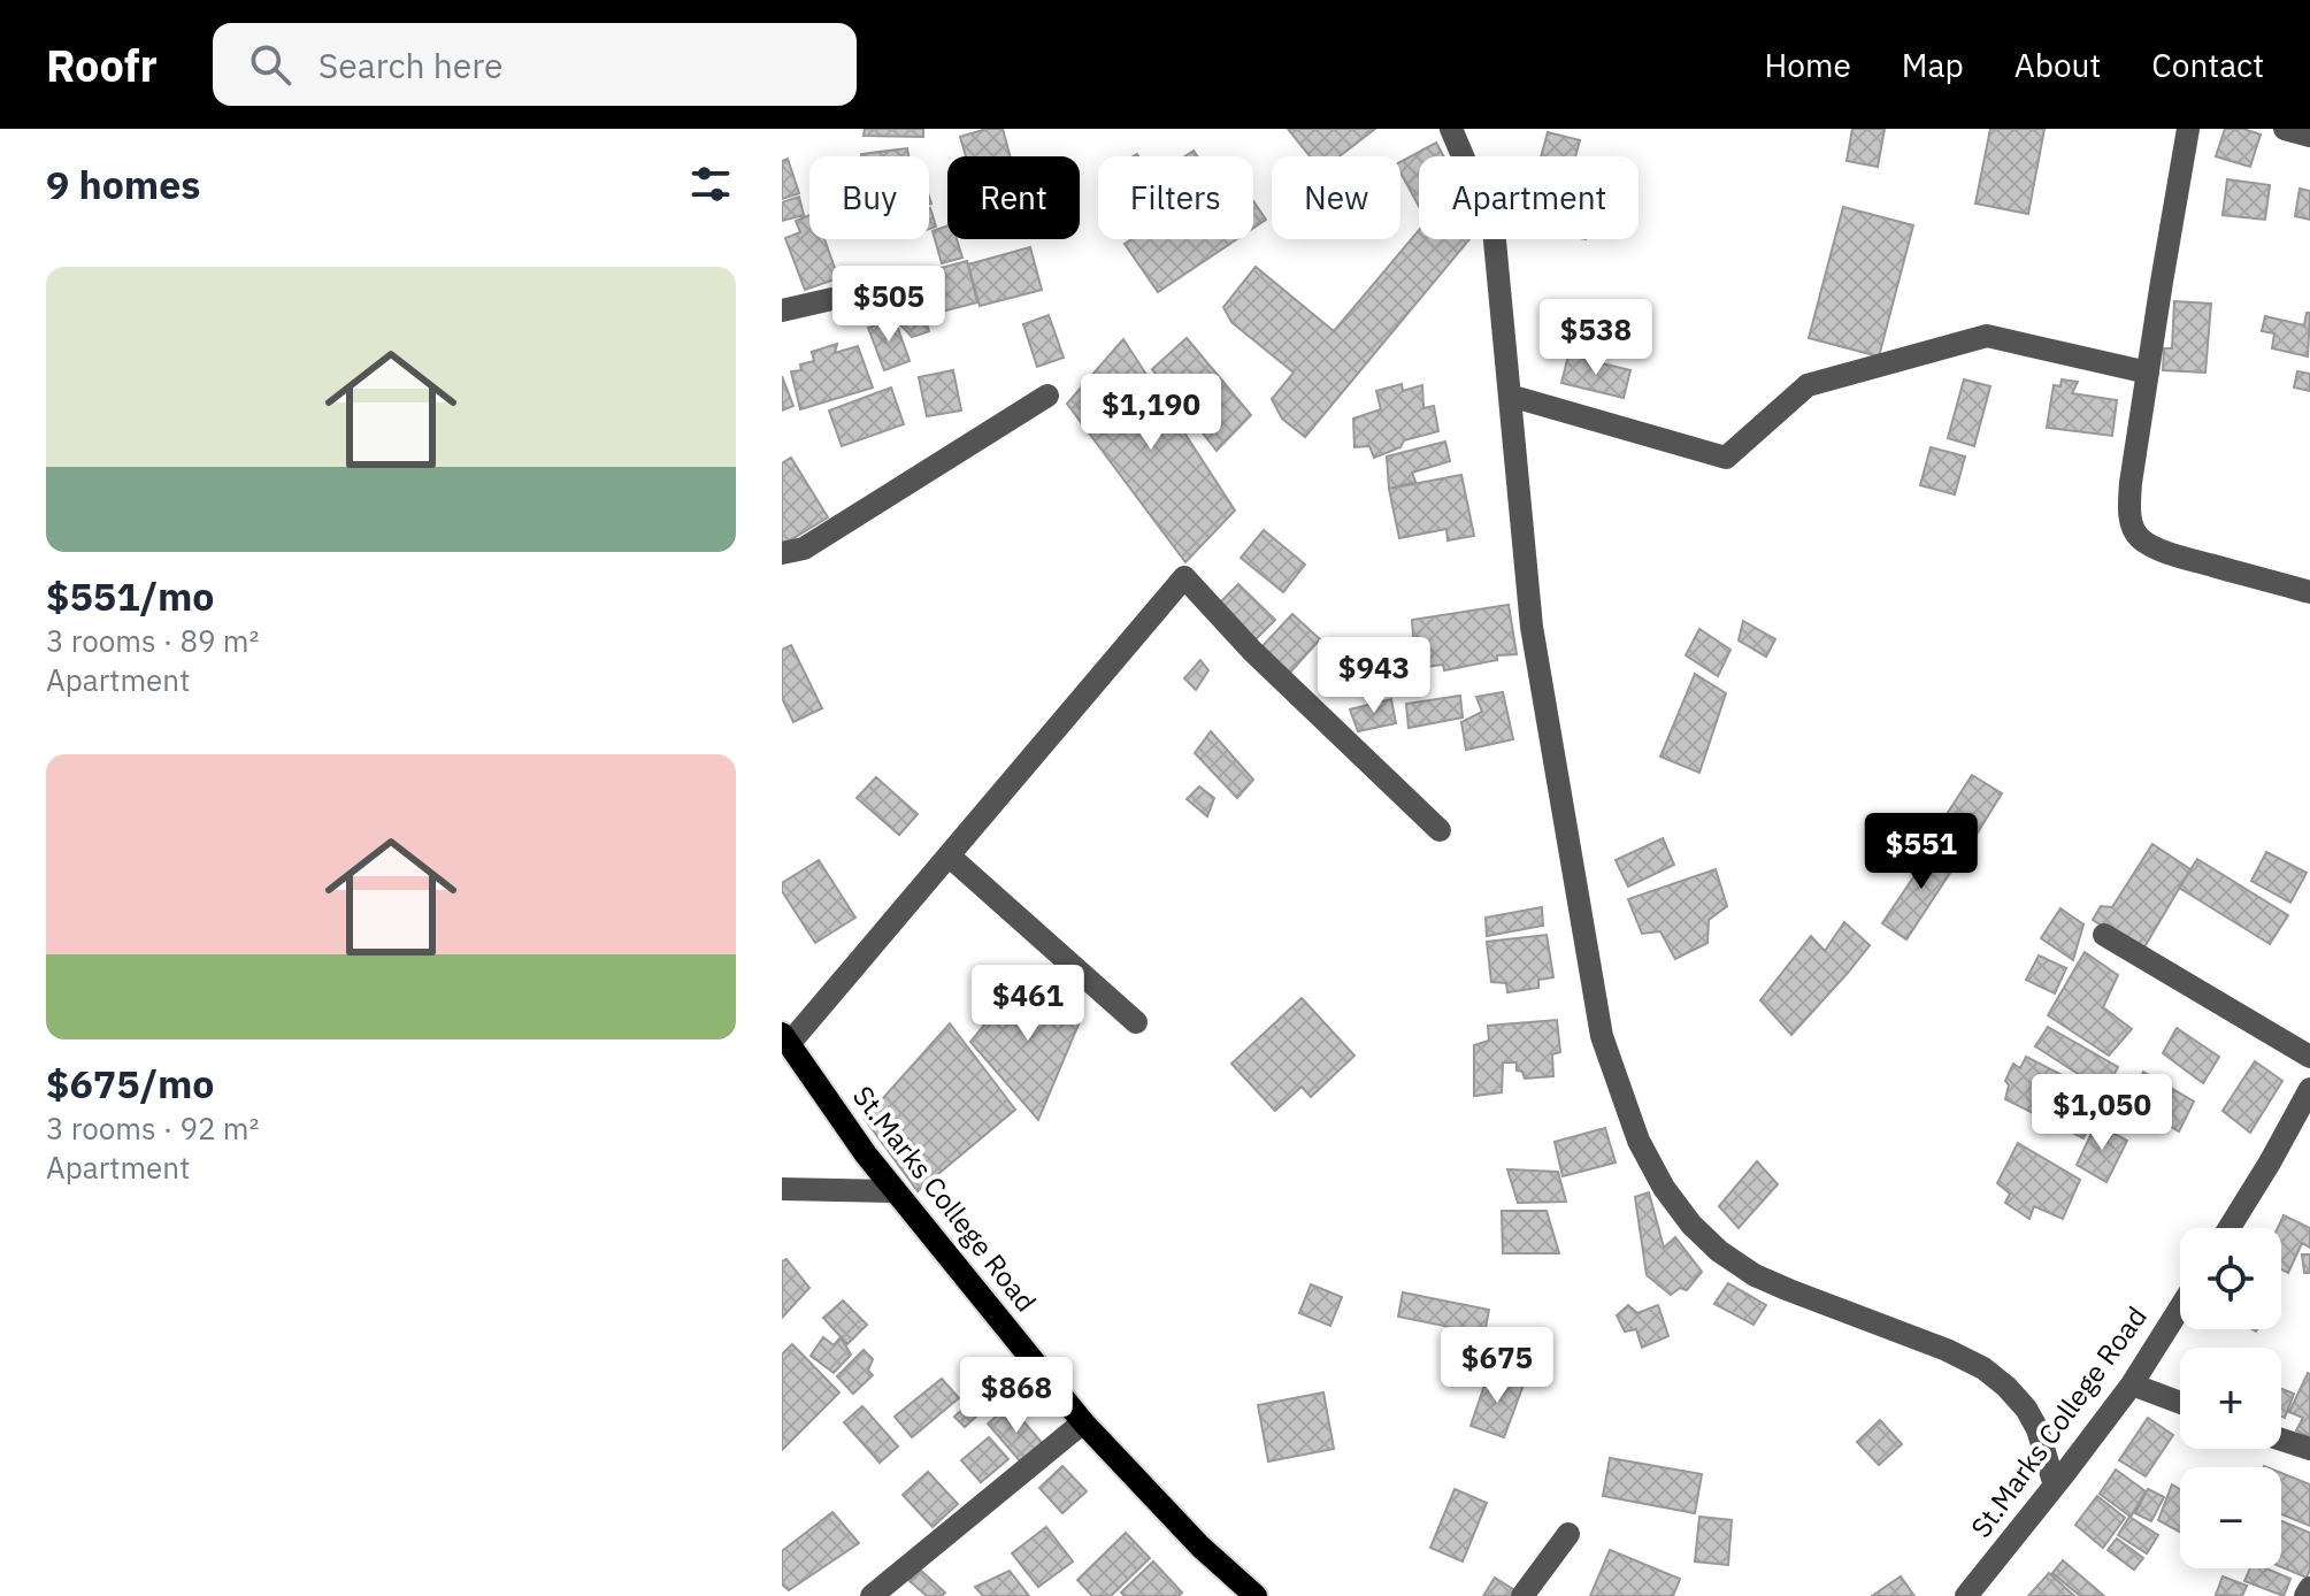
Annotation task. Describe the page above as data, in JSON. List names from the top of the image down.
{
  "streets": {
    "main road": ["St.Marks College Road"]
  },
  "page": {
    "header": "Roofr",
    "search": "Search here",
    "nav": [
      "Home",
      "Map",
      "About",
      "Contact"
    ],
    "heading": "9 homes",
    "chip": [
      "Buy",
      "Rent",
      "Filters",
      "New",
      "Apartment"
    ],
    "list": [
      {
        "name": "$551/mo",
        "note": "3 rooms · 89 m² · Apartment"
      },
      {
        "name": "$675/mo",
        "note": "3 rooms · 92 m² · Apartment"
      }
    ],
    "price": [
      "$505",
      "$538",
      "$1,190",
      "$943",
      "$551",
      "$461",
      "$1,050",
      "$675",
      "$868"
    ],
    "map_buttons": ["+", "−"]
  }
}
